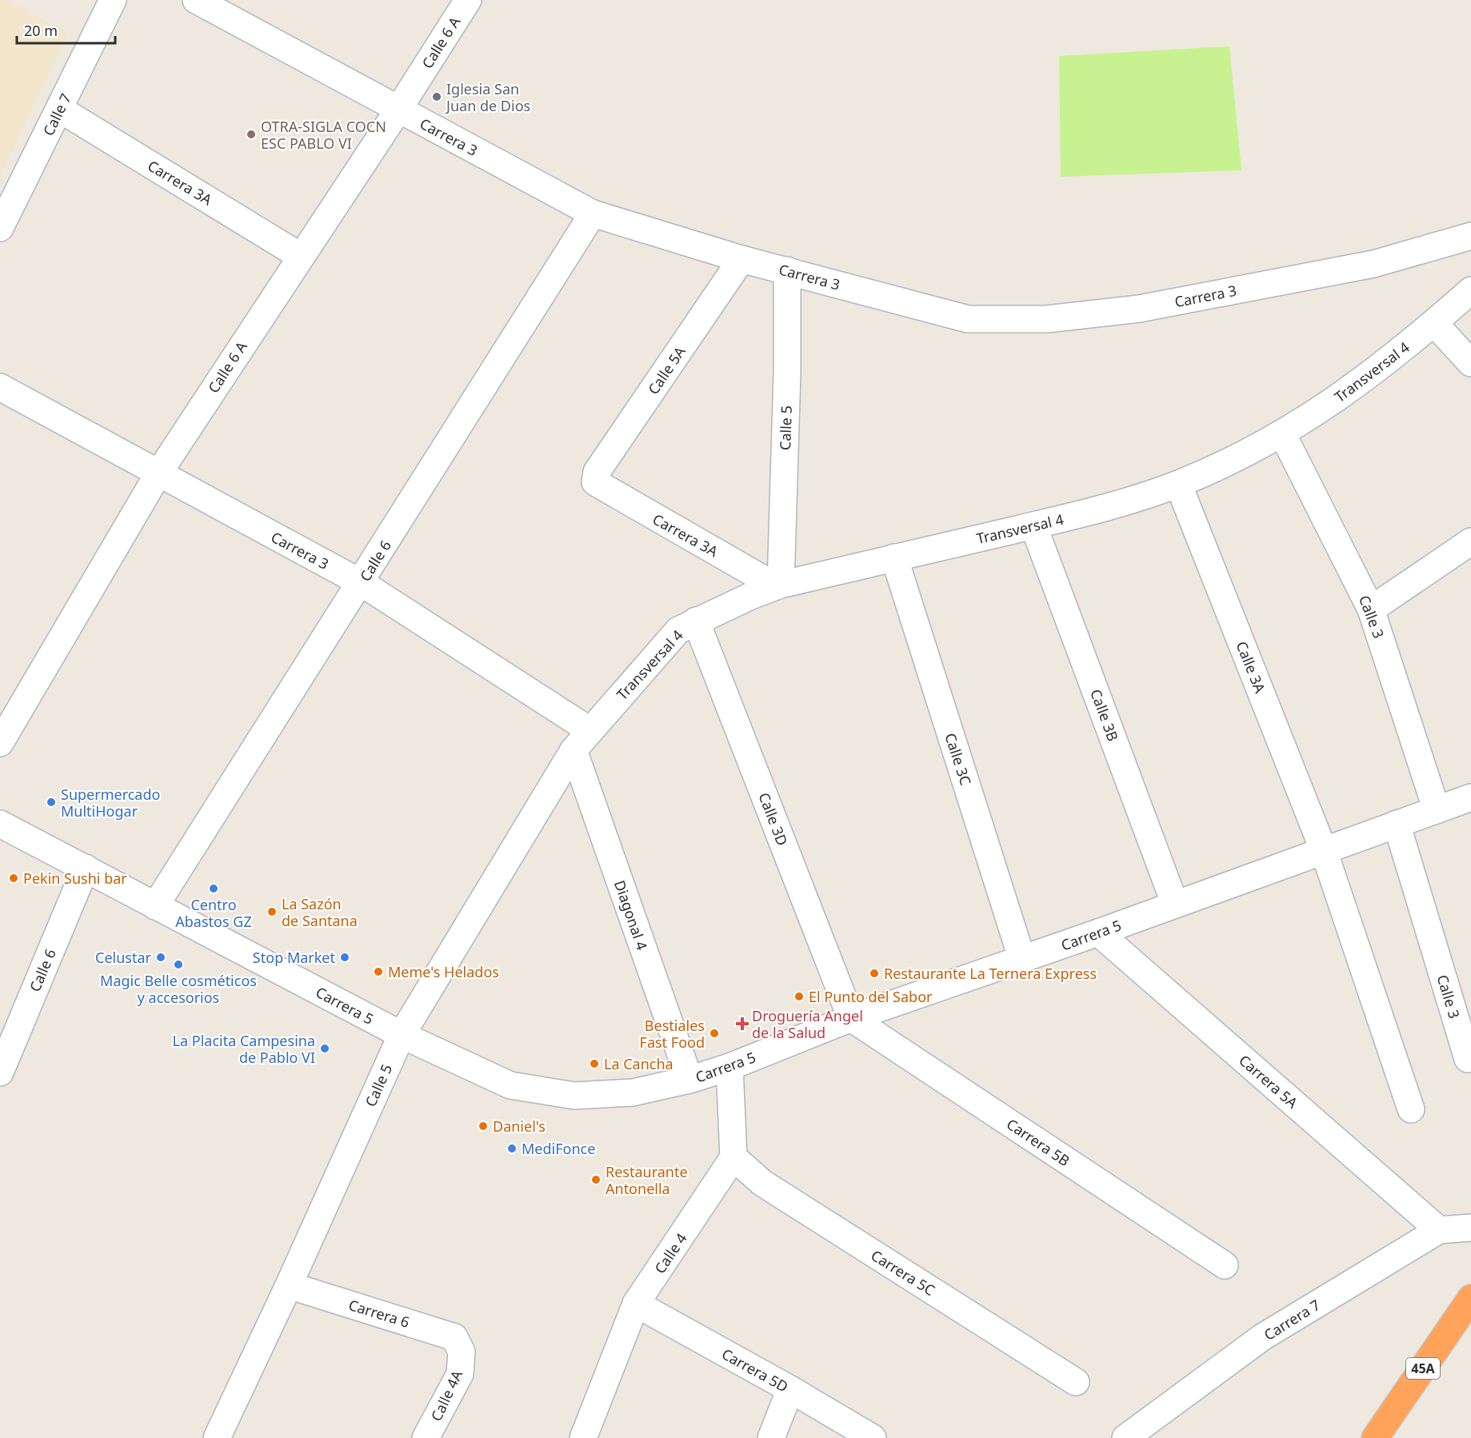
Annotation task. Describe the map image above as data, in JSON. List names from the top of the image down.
{
  "streets": {
    "highway": ["45A"],
    "street": [
      "Calle 6 A",
      "Calle 7",
      "Carrera 3",
      "Carrera 3A",
      "Calle 5A",
      "Transversal 4",
      "Calle 5",
      "Calle 6",
      "Calle 3",
      "Calle 3A",
      "Calle 3B",
      "Calle 3C",
      "Calle 3D",
      "Diagonal 4",
      "Carrera 5",
      "Carrera 5A",
      "Carrera 5B",
      "Calle 4",
      "Carrera 5C",
      "Carrera 6",
      "Carrera 7",
      "Carrera 5D",
      "Calle 4A"
    ]
  },
  "crossings": [
    ["Calle 6 A", "Carrera 3"],
    ["Calle 6 A", "Carrera 3A"],
    ["Calle 7", "Carrera 3A"],
    ["Carrera 3", "Calle 5A"],
    ["Carrera 3", "Transversal 4"],
    ["Carrera 3", "Calle 5"],
    ["Carrera 3", "Calle 6"],
    ["Carrera 3A", "Calle 5A"],
    ["Carrera 3A", "Transversal 4"],
    ["Carrera 3A", "Calle 5"],
    ["Transversal 4", "Calle 5"],
    ["Transversal 4", "Calle 3"],
    ["Transversal 4", "Calle 3A"],
    ["Transversal 4", "Calle 3B"],
    ["Transversal 4", "Calle 3C"],
    ["Transversal 4", "Calle 3D"],
    ["Transversal 4", "Diagonal 4"],
    ["Calle 5", "Diagonal 4"],
    ["Calle 5", "Carrera 5"],
    ["Calle 5", "Carrera 6"],
    ["Calle 6", "Carrera 5"],
    ["Calle 3", "Carrera 5"],
    ["Calle 3A", "Carrera 5"],
    ["Calle 3B", "Carrera 5"],
    ["Calle 3C", "Carrera 5"],
    ["Calle 3D", "Carrera 5"],
    ["Calle 3D", "Carrera 5B"],
    ["Diagonal 4", "Carrera 5"],
    ["Carrera 5", "Carrera 5A"],
    ["Carrera 5", "Carrera 5B"],
    ["Carrera 5A", "Carrera 7"],
    ["Calle 4", "Carrera 5C"],
    ["Calle 4", "Carrera 5D"],
    ["Carrera 6", "Calle 4A"]
  ],
  "places": {
    "other": [
      "Iglesia San Juan de Dios",
      "OTRA-SIGLA COCN ESC PABLO VI",
      "Supermercado MultiHogar",
      "Pekin Sushi bar",
      "Centro Abastos GZ",
      "La Sazón de Santana",
      "Celustar",
      "Stop Market",
      "Magic Belle cosméticos y accesorios",
      "Meme's Helados",
      "Restaurante La Ternera Express",
      "El Punto del Sabor",
      "Bestiales Fast Food",
      "La Placita Campesina de Pablo VI",
      "La Cancha",
      "Daniel's",
      "MediFonce",
      "Restaurante Antonella"
    ],
    "health": ["Droguería Angel de la Salud"]
  },
  "scale_bar": "20 m"
}
